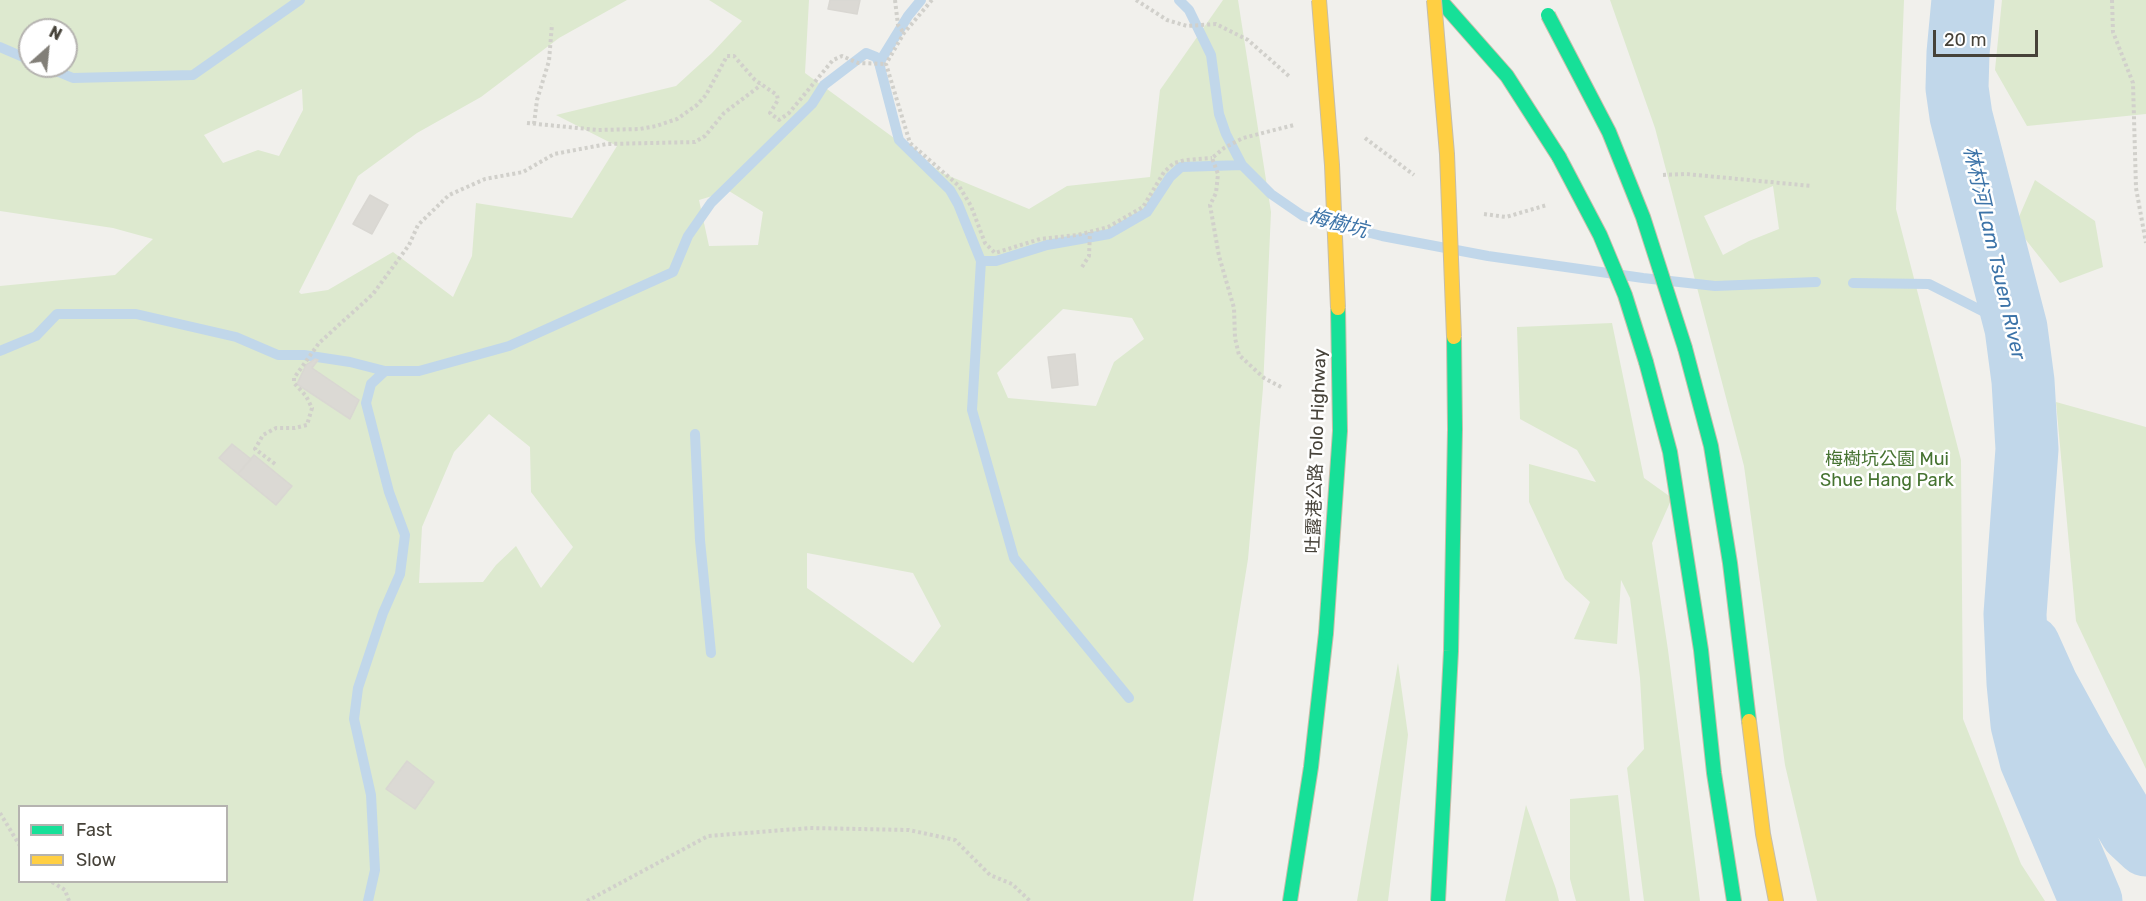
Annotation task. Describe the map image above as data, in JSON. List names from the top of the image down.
{
  "streets": {
    "highway": ["吐露港公路 Tolo Highway"]
  },
  "water": ["梅樹坑", "林村河 Lam Tsuen River"],
  "parks": ["梅樹坑公園 Mui Shue Hang Park"],
  "legend": ["Fast", "Slow"],
  "scale_bar": "20 m",
  "north": "top right"
}
